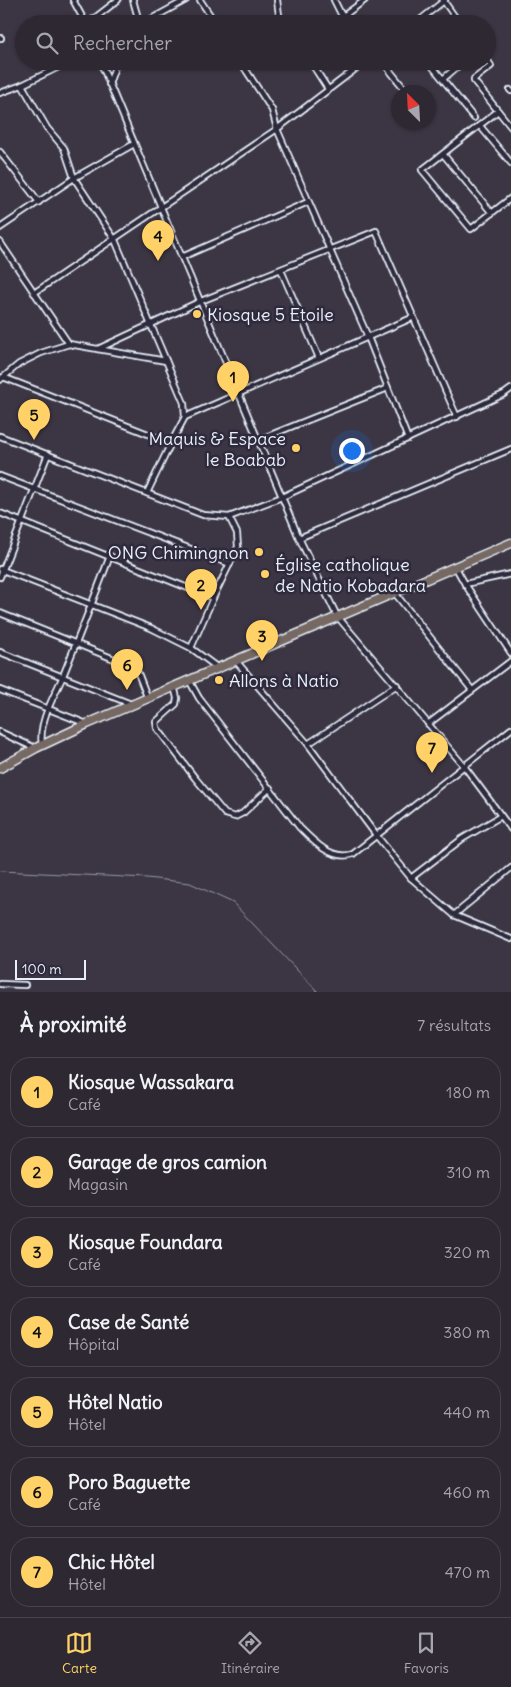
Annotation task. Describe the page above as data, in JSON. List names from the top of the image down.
{
  "places": [
    "Kiosque 5 Etoile",
    "Maquis & Espace le Boabab",
    "ONG Chimingnon",
    "Église catholique de Natio Kobadara",
    "Allons à Natio"
  ],
  "scale_bar": "100 m",
  "north": "top left",
  "page": {
    "search": "Rechercher",
    "pins": [
      "4",
      "1",
      "5",
      "2",
      "3",
      "6",
      "7"
    ],
    "scale": "100 m",
    "heading": ["À proximité", "7 résultats"],
    "list": [
      {
        "mark": "1",
        "name": "Kiosque Wassakara",
        "note": "Café",
        "value": "180 m"
      },
      {
        "mark": "2",
        "name": "Garage de gros camion",
        "note": "Magasin",
        "value": "310 m"
      },
      {
        "mark": "3",
        "name": "Kiosque Foundara",
        "note": "Café",
        "value": "320 m"
      },
      {
        "mark": "4",
        "name": "Case de Santé",
        "note": "Hôpital",
        "value": "380 m"
      },
      {
        "mark": "5",
        "name": "Hôtel Natio",
        "note": "Hôtel",
        "value": "440 m"
      },
      {
        "mark": "6",
        "name": "Poro Baguette",
        "note": "Café",
        "value": "460 m"
      },
      {
        "mark": "7",
        "name": "Chic Hôtel",
        "note": "Hôtel",
        "value": "470 m"
      }
    ],
    "nav": ["Carte", "Itinéraire", "Favoris"]
  }
}
